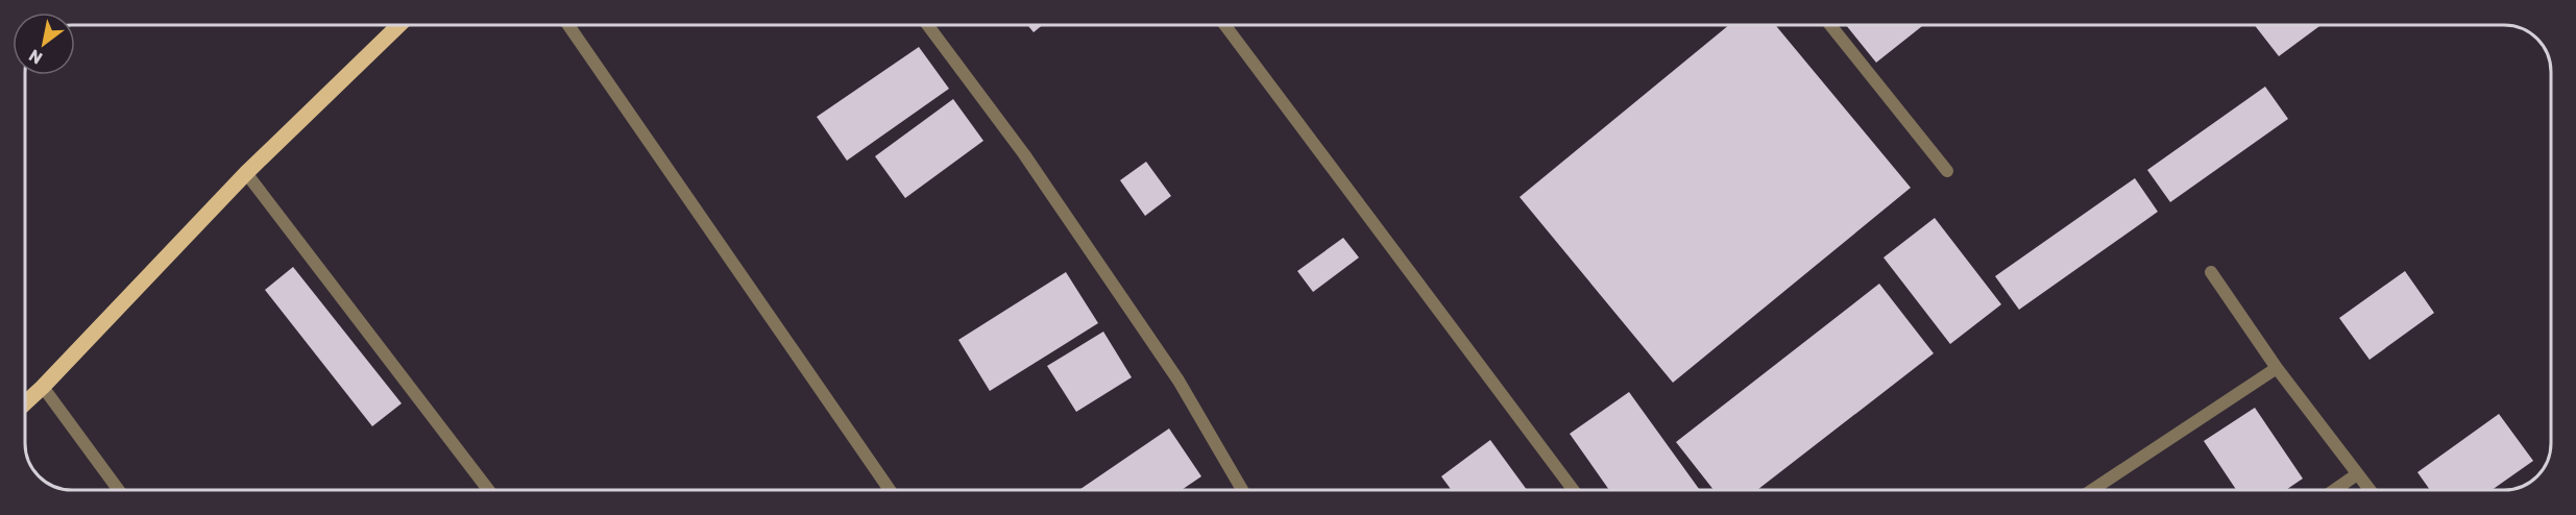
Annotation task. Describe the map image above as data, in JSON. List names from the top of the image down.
{
  "north": "bottom left"
}
